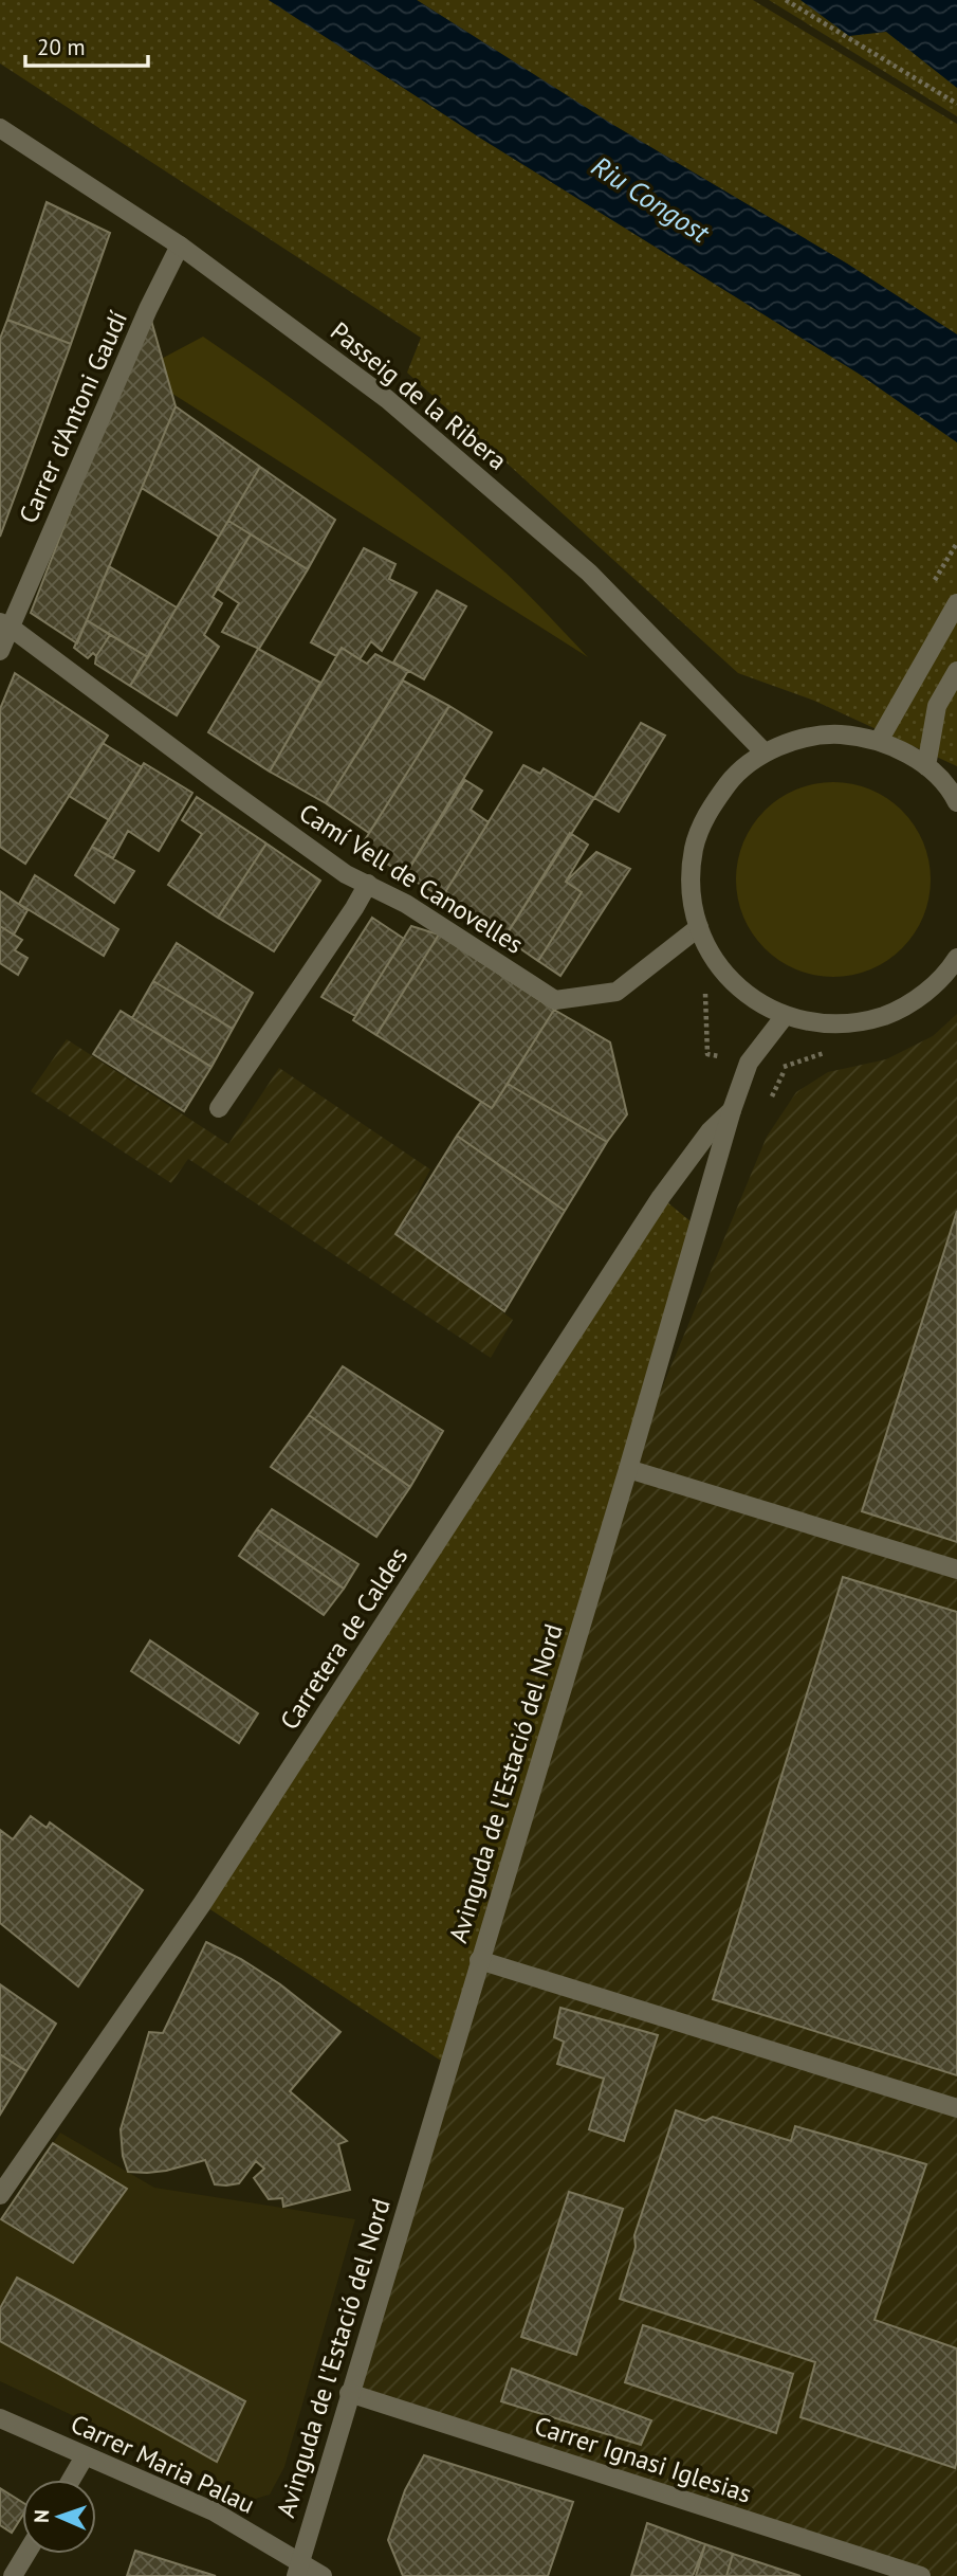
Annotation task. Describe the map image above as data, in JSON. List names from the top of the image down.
{
  "streets": {
    "street": [
      "Passeig de la Ribera",
      "Carrer d'Antoni Gaudí",
      "Camí Vell de Canovelles",
      "Carretera de Caldes",
      "Avinguda de l'Estació del Nord",
      "Carrer Ignasi Iglesias",
      "Carrer Maria Palau"
    ]
  },
  "crossings": [
    ["Passeig de la Ribera", "Carrer d'Antoni Gaudí"],
    ["Carrer d'Antoni Gaudí", "Camí Vell de Canovelles"],
    ["Carretera de Caldes", "Avinguda de l'Estació del Nord"],
    ["Avinguda de l'Estació del Nord", "Carrer Ignasi Iglesias"],
    ["Avinguda de l'Estació del Nord", "Carrer Maria Palau"]
  ],
  "water": ["Riu Congost"],
  "scale_bar": "20 m",
  "north": "left"
}
